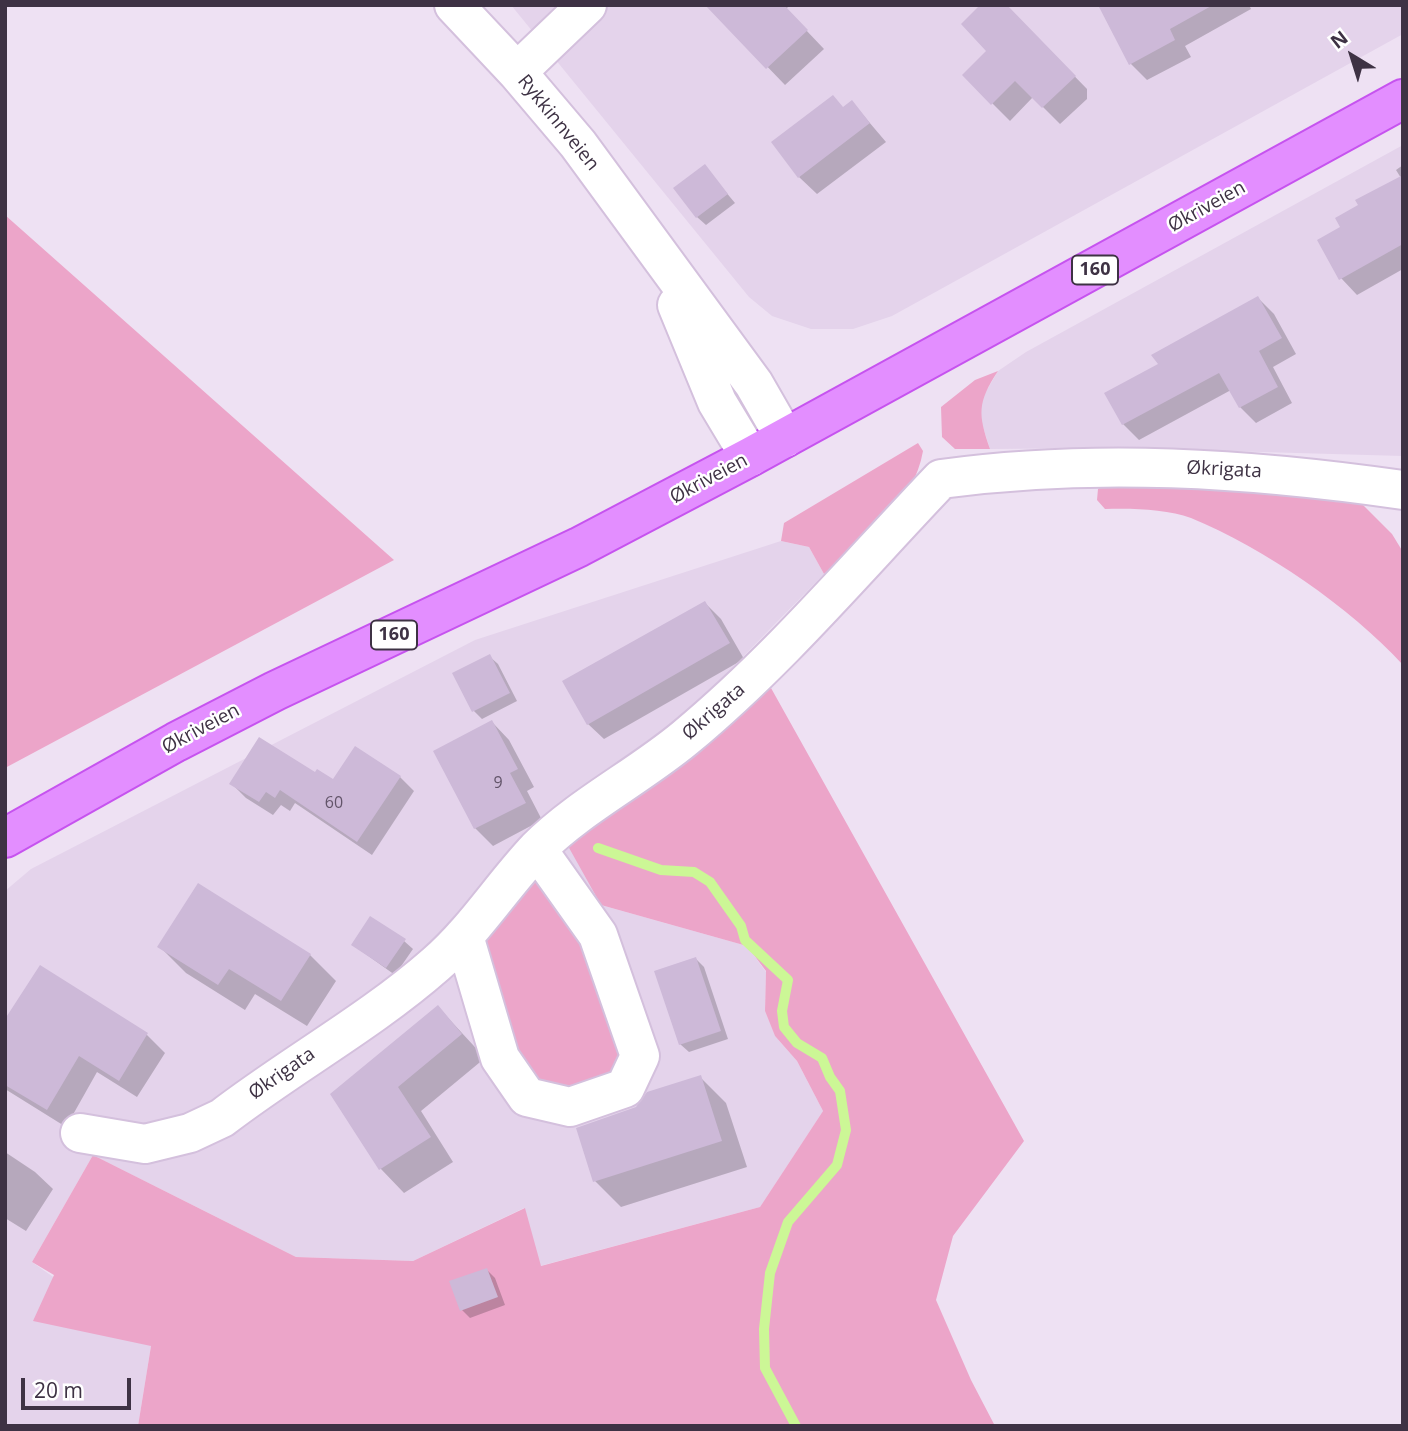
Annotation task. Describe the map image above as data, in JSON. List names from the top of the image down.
{
  "streets": {
    "main road": ["Økriveien", "160"],
    "street": ["Rykkinnveien", "Økrigata"]
  },
  "crossings": [
    ["Rykkinnveien", "Økriveien"]
  ],
  "house_numbers": ["9", "60"],
  "scale_bar": "20 m",
  "north": "top left"
}
